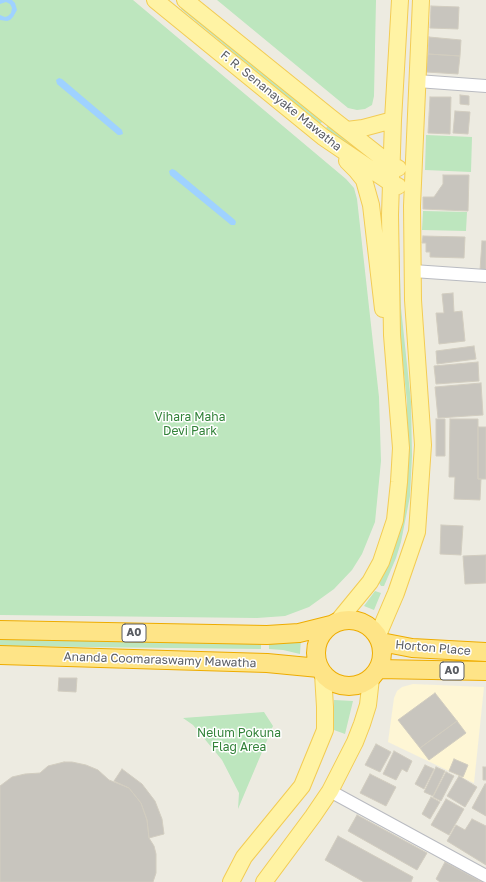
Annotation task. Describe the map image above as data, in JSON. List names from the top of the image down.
{
  "streets": {
    "highway": ["A0", "Horton Place", "Ananda Coomaraswamy Mawatha"],
    "main road": ["F. R. Senanayake Mawatha"]
  },
  "crossings": [
    ["A0", "Horton Place"],
    ["A0", "Ananda Coomaraswamy Mawatha"],
    ["Horton Place", "Ananda Coomaraswamy Mawatha"]
  ],
  "parks": ["Vihara Maha Devi Park", "Nelum Pokuna Flag Area"]
}
